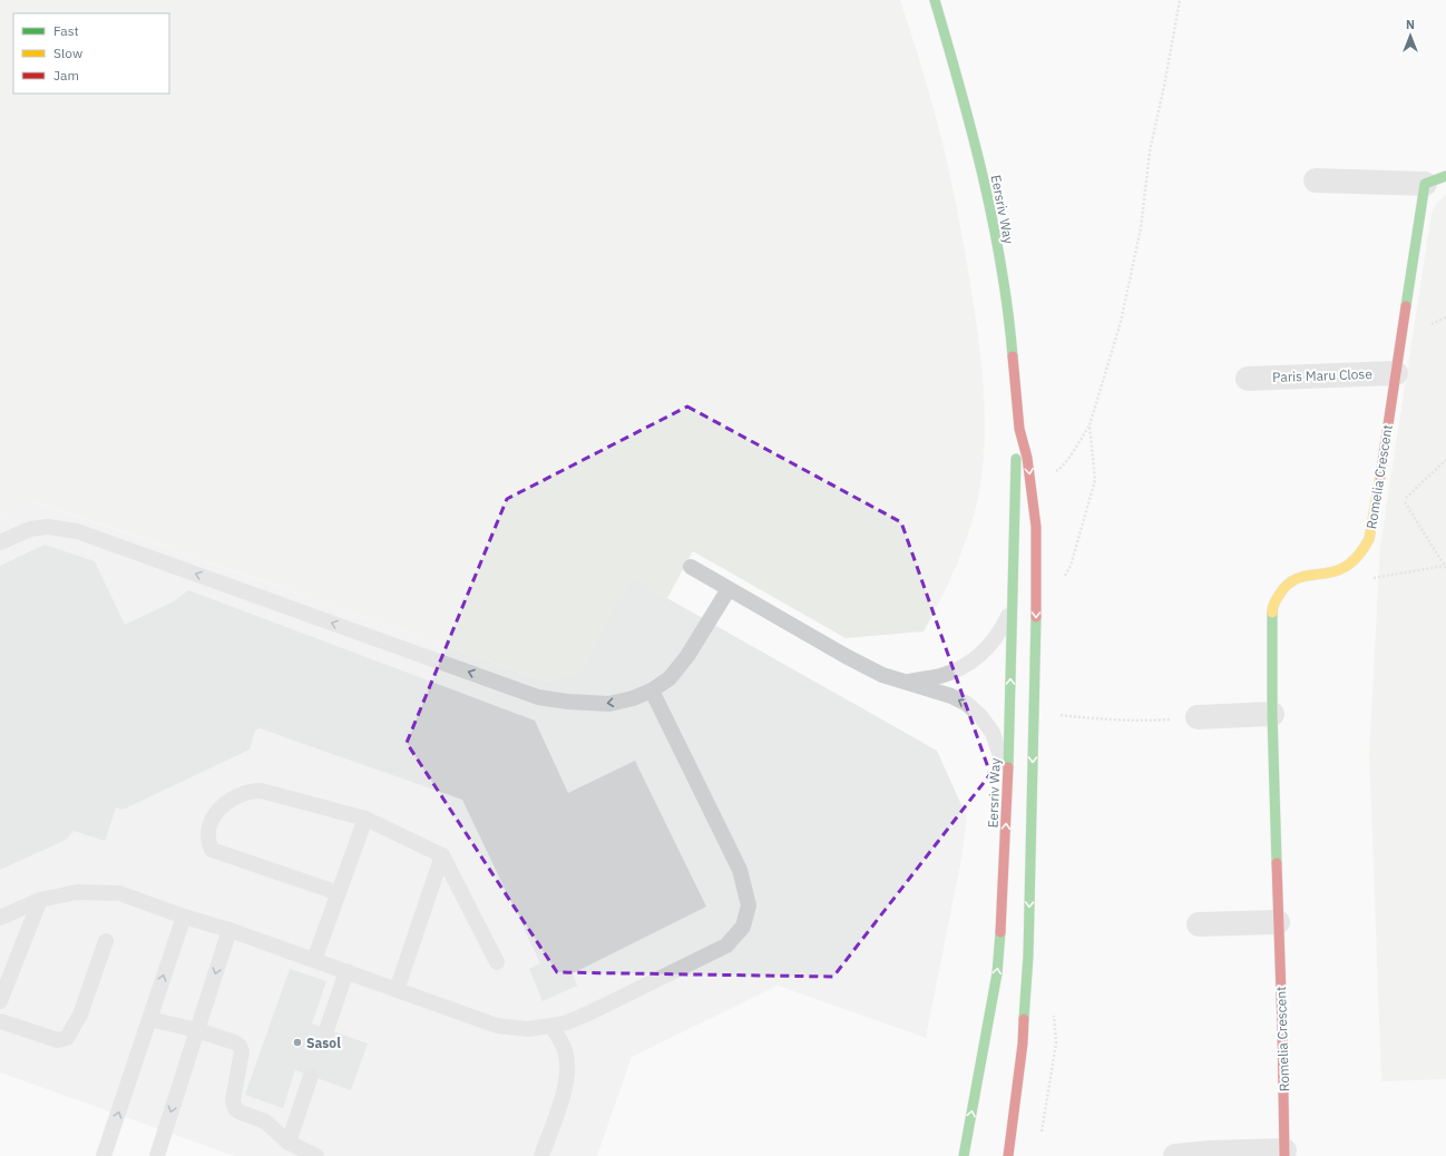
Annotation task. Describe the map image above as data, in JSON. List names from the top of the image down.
{
  "streets": {
    "main road": ["Eersriv Way", "Romelia Crescent"],
    "street": ["Paris Maru Close"]
  },
  "crossings": [
    ["Paris Maru Close", "Romelia Crescent"]
  ],
  "places": ["Sasol"],
  "legend": ["Fast", "Slow", "Jam"],
  "north": "top"
}
